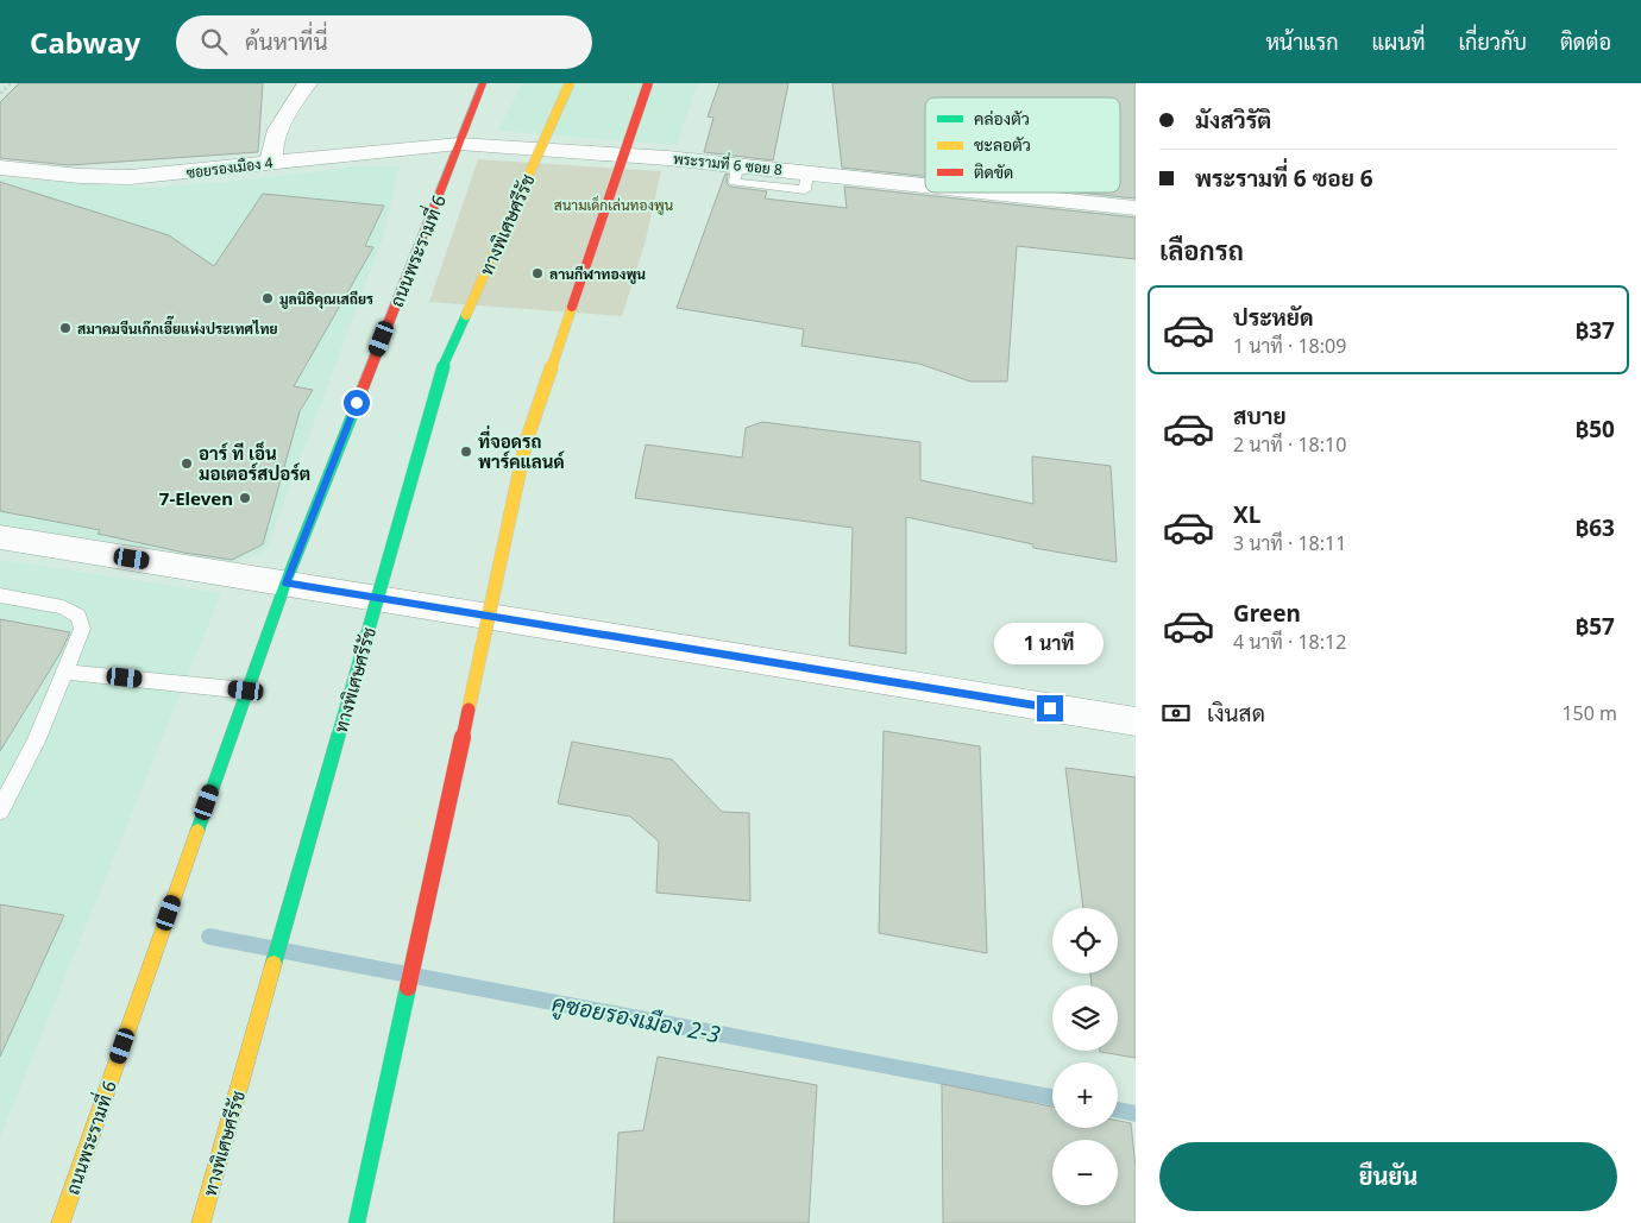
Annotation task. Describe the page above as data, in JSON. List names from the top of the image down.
{
  "streets": {
    "main road": ["ทางพิเศษศรีรัช", "ถนนพระรามที่ 6"],
    "street": ["พระรามที่ 6 ซอย 8", "ซอยรองเมือง 4"]
  },
  "crossings": [
    ["พระรามที่ 6 ซอย 8", "ซอยรองเมือง 4"],
    ["พระรามที่ 6 ซอย 8", "ถนนพระรามที่ 6"],
    ["ซอยรองเมือง 4", "ถนนพระรามที่ 6"]
  ],
  "water": ["คูซอยรองเมือง 2-3"],
  "parks": ["สนามเด็กเล่นทองพูน"],
  "places": [
    "ลานกีฬาทองพูน",
    "มูลนิธิคุณเสถียร",
    "สมาคมจีนเก๊กเอี๊ยแห่งประเทศไทย",
    "ที่จอดรถ พาร์คแลนด์",
    "อาร์ ที เอ็น มอเตอร์สปอร์ต",
    "7-Eleven"
  ],
  "legend": ["คล่องตัว", "ชะลอตัว", "ติดขัด"],
  "page": {
    "header": "Cabway",
    "search": "ค้นหาที่นี่",
    "nav": [
      "หน้าแรก",
      "แผนที่",
      "เกี่ยวกับ",
      "ติดต่อ"
    ],
    "banner": ["มังสวิรัติ", "พระรามที่ 6 ซอย 6"],
    "heading": "เลือกรถ",
    "list": [
      {
        "name": "ประหยัด",
        "note": "1 นาที · 18:09",
        "value": "฿37"
      },
      {
        "name": "สบาย",
        "note": "2 นาที · 18:10",
        "value": "฿50"
      },
      {
        "name": "XL",
        "note": "3 นาที · 18:11",
        "value": "฿63"
      },
      {
        "name": "Green",
        "note": "4 นาที · 18:12",
        "value": "฿57"
      }
    ],
    "bubble": "1 นาที",
    "pay": ["เงินสด", "150 m"],
    "map_buttons": ["+", "−"],
    "buttons": "ยืนยัน"
  }
}
